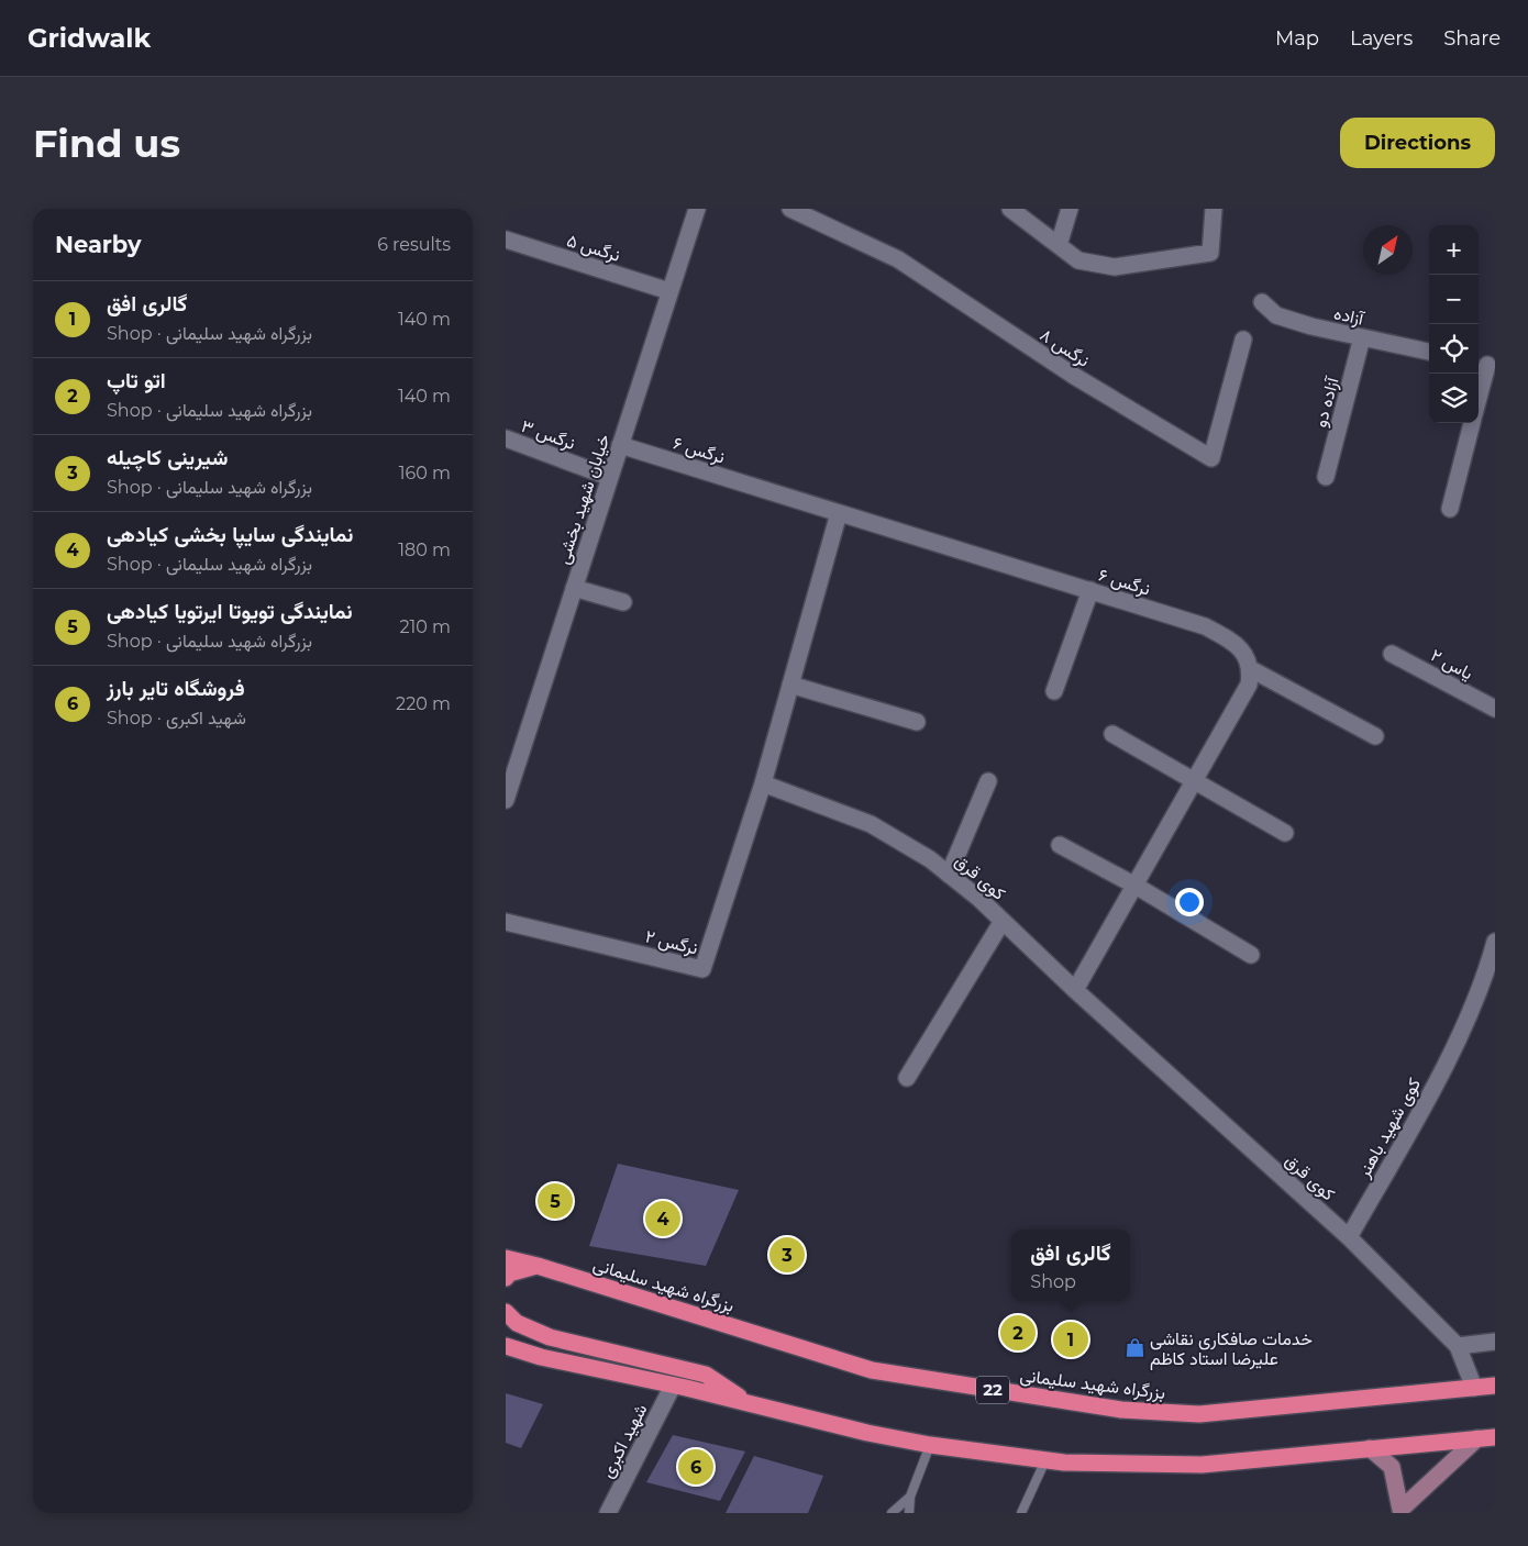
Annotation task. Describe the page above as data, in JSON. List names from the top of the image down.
{
  "streets": {
    "highway": ["بزرگراه شهید سلیمانی", "22"],
    "street": [
      "نرگس ۵",
      "آزاده",
      "نرگس ۸",
      "آزاده دو",
      "نرگس ۳",
      "نرگس ۶",
      "خیابان شهید بخشی",
      "یاس ۲",
      "کوی قرق",
      "نرگس ۲",
      "کوی شهید باهنر",
      "شهید اکبری"
    ]
  },
  "crossings": [
    ["نرگس ۵", "خیابان شهید بخشی"],
    ["آزاده", "آزاده دو"],
    ["نرگس ۳", "خیابان شهید بخشی"],
    ["نرگس ۶", "خیابان شهید بخشی"],
    ["کوی قرق", "نرگس ۲"],
    ["کوی قرق", "کوی شهید باهنر"]
  ],
  "places": {
    "shop": ["خدمات صافکاری نقاشی علیرضا استاد کاظم"]
  },
  "north": "top right",
  "page": {
    "header": "Gridwalk",
    "nav": ["Map", "Layers", "Share"],
    "buttons": "Directions",
    "title": "Find us",
    "heading": ["Nearby", "6 results"],
    "map_buttons": ["+", "−"],
    "list": [
      {
        "mark": "1",
        "name": "گالری افق",
        "note": "Shop · بزرگراه شهید سلیمانی",
        "value": "140 m"
      },
      {
        "mark": "2",
        "name": "اتو تاپ",
        "note": "Shop · بزرگراه شهید سلیمانی",
        "value": "140 m"
      },
      {
        "mark": "3",
        "name": "شیرینی کاچیله",
        "note": "Shop · بزرگراه شهید سلیمانی",
        "value": "160 m"
      },
      {
        "mark": "4",
        "name": "نمایندگی سایپا بخشی کیادهی",
        "note": "Shop · بزرگراه شهید سلیمانی",
        "value": "180 m"
      },
      {
        "mark": "5",
        "name": "نمایندگی تویوتا ایرتویا کیادهی",
        "note": "Shop · بزرگراه شهید سلیمانی",
        "value": "210 m"
      },
      {
        "mark": "6",
        "name": "فروشگاه تایر بارز",
        "note": "Shop · شهید اکبری",
        "value": "220 m"
      }
    ],
    "pins": [
      "5",
      "4",
      "3",
      "2",
      "1",
      "6"
    ],
    "popup": ["گالری افق", "Shop"]
  }
}
